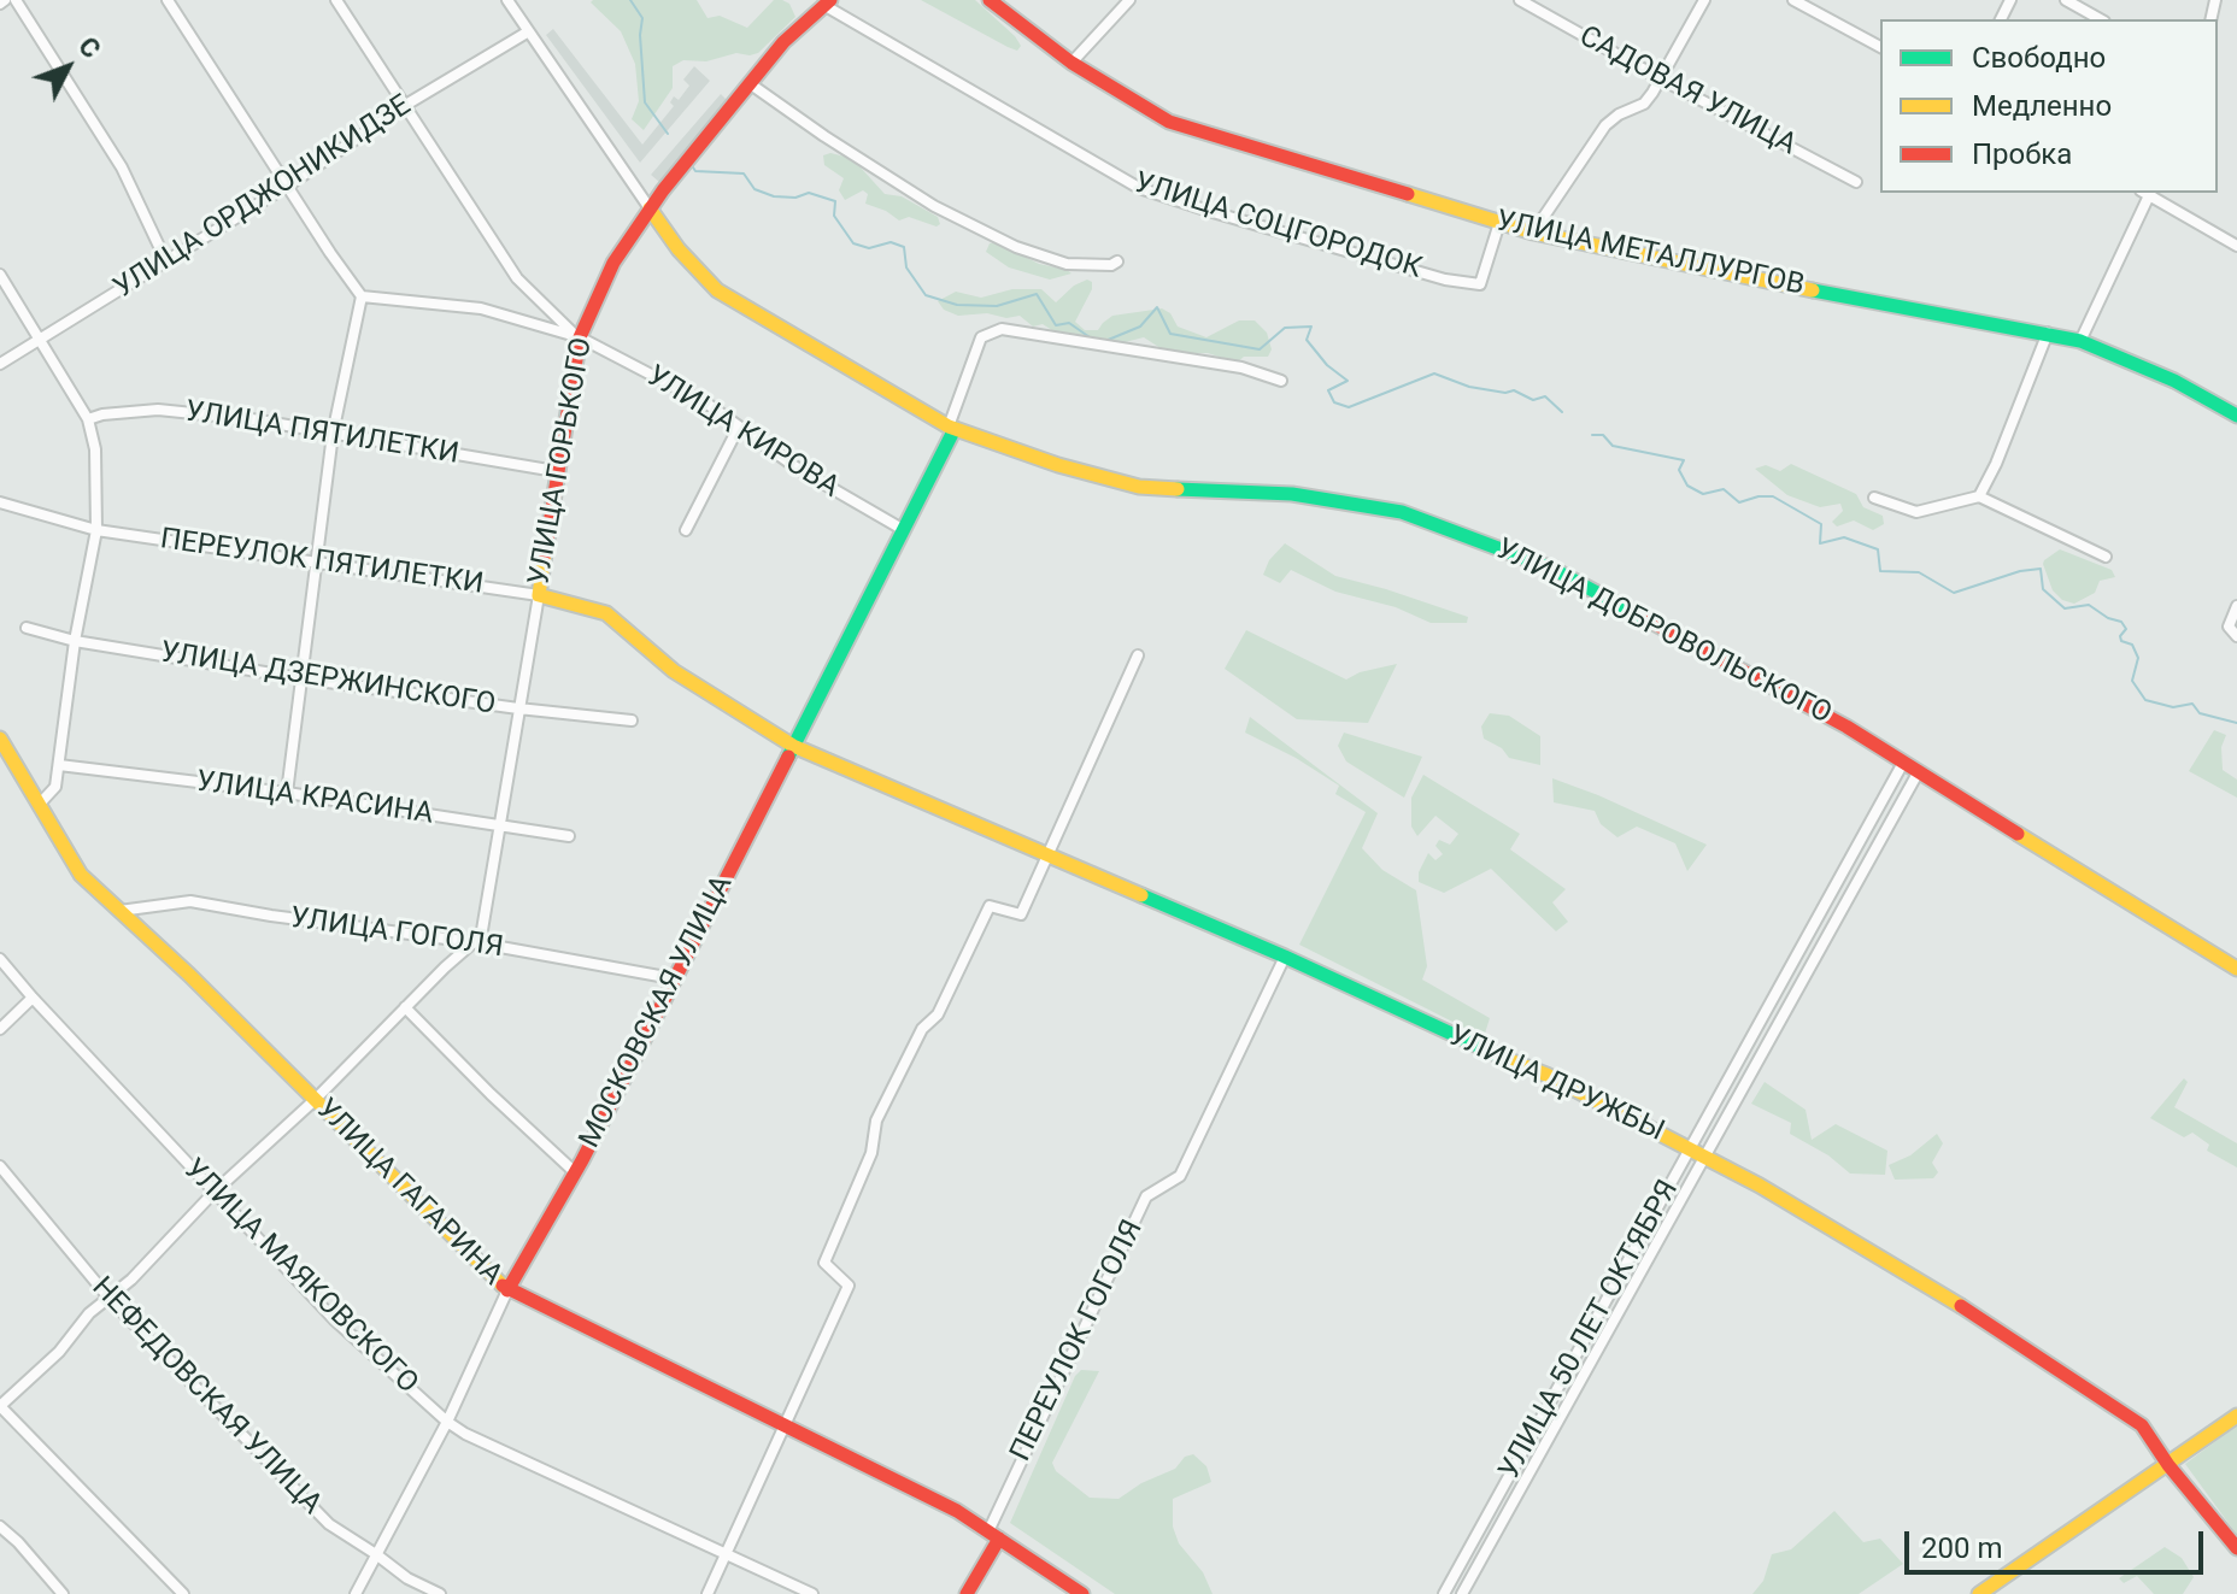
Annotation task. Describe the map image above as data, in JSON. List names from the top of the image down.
{
  "streets": {
    "street": [
      "САДОВАЯ УЛИЦА",
      "УЛИЦА ОРДЖОНИКИДЗЕ",
      "УЛИЦА СОЦГОРОДОК",
      "УЛИЦА МЕТАЛЛУРГОВ",
      "УЛИЦА КИРОВА",
      "УЛИЦА ПЯТИЛЕТКИ",
      "УЛИЦА ГОРЬКОГО",
      "ПЕРЕУЛОК ПЯТИЛЕТКИ",
      "УЛИЦА ДОБРОВОЛЬСКОГО",
      "УЛИЦА ДЗЕРЖИНСКОГО",
      "УЛИЦА КРАСИНА",
      "УЛИЦА ГОГОЛЯ",
      "МОСКОВСКАЯ УЛИЦА",
      "УЛИЦА ДРУЖБЫ",
      "УЛИЦА ГАГАРИНА",
      "УЛИЦА МАЯКОВСКОГО",
      "УЛИЦА 50 ЛЕТ ОКТЯБРЯ",
      "ПЕРЕУЛОК ГОГОЛЯ",
      "НЕФЕДОВСКАЯ УЛИЦА"
    ]
  },
  "crossings": [
    ["УЛИЦА СОЦГОРОДОК", "УЛИЦА МЕТАЛЛУРГОВ"],
    ["УЛИЦА СОЦГОРОДОК", "УЛИЦА ГОРЬКОГО"],
    ["УЛИЦА КИРОВА", "УЛИЦА ГОРЬКОГО"],
    ["УЛИЦА КИРОВА", "МОСКОВСКАЯ УЛИЦА"],
    ["УЛИЦА ПЯТИЛЕТКИ", "УЛИЦА ГОРЬКОГО"],
    ["УЛИЦА ГОРЬКОГО", "ПЕРЕУЛОК ПЯТИЛЕТКИ"],
    ["УЛИЦА ГОРЬКОГО", "УЛИЦА ДОБРОВОЛЬСКОГО"],
    ["УЛИЦА ГОРЬКОГО", "УЛИЦА ДЗЕРЖИНСКОГО"],
    ["УЛИЦА ГОРЬКОГО", "УЛИЦА КРАСИНА"],
    ["УЛИЦА ГОРЬКОГО", "УЛИЦА ГОГОЛЯ"],
    ["ПЕРЕУЛОК ПЯТИЛЕТКИ", "МОСКОВСКАЯ УЛИЦА"],
    ["ПЕРЕУЛОК ПЯТИЛЕТКИ", "УЛИЦА ДРУЖБЫ"],
    ["УЛИЦА ДОБРОВОЛЬСКОГО", "МОСКОВСКАЯ УЛИЦА"],
    ["УЛИЦА ДОБРОВОЛЬСКОГО", "УЛИЦА 50 ЛЕТ ОКТЯБРЯ"],
    ["УЛИЦА ГОГОЛЯ", "МОСКОВСКАЯ УЛИЦА"],
    ["УЛИЦА ГОГОЛЯ", "УЛИЦА ГАГАРИНА"],
    ["МОСКОВСКАЯ УЛИЦА", "УЛИЦА ДРУЖБЫ"],
    ["МОСКОВСКАЯ УЛИЦА", "УЛИЦА ГАГАРИНА"],
    ["МОСКОВСКАЯ УЛИЦА", "УЛИЦА МАЯКОВСКОГО"],
    ["МОСКОВСКАЯ УЛИЦА", "НЕФЕДОВСКАЯ УЛИЦА"],
    ["УЛИЦА ДРУЖБЫ", "УЛИЦА 50 ЛЕТ ОКТЯБРЯ"],
    ["УЛИЦА ДРУЖБЫ", "ПЕРЕУЛОК ГОГОЛЯ"],
    ["УЛИЦА ГАГАРИНА", "ПЕРЕУЛОК ГОГОЛЯ"]
  ],
  "legend": ["Свободно", "Медленно", "Пробка"],
  "scale_bar": "200 m",
  "north": "top right"
}
